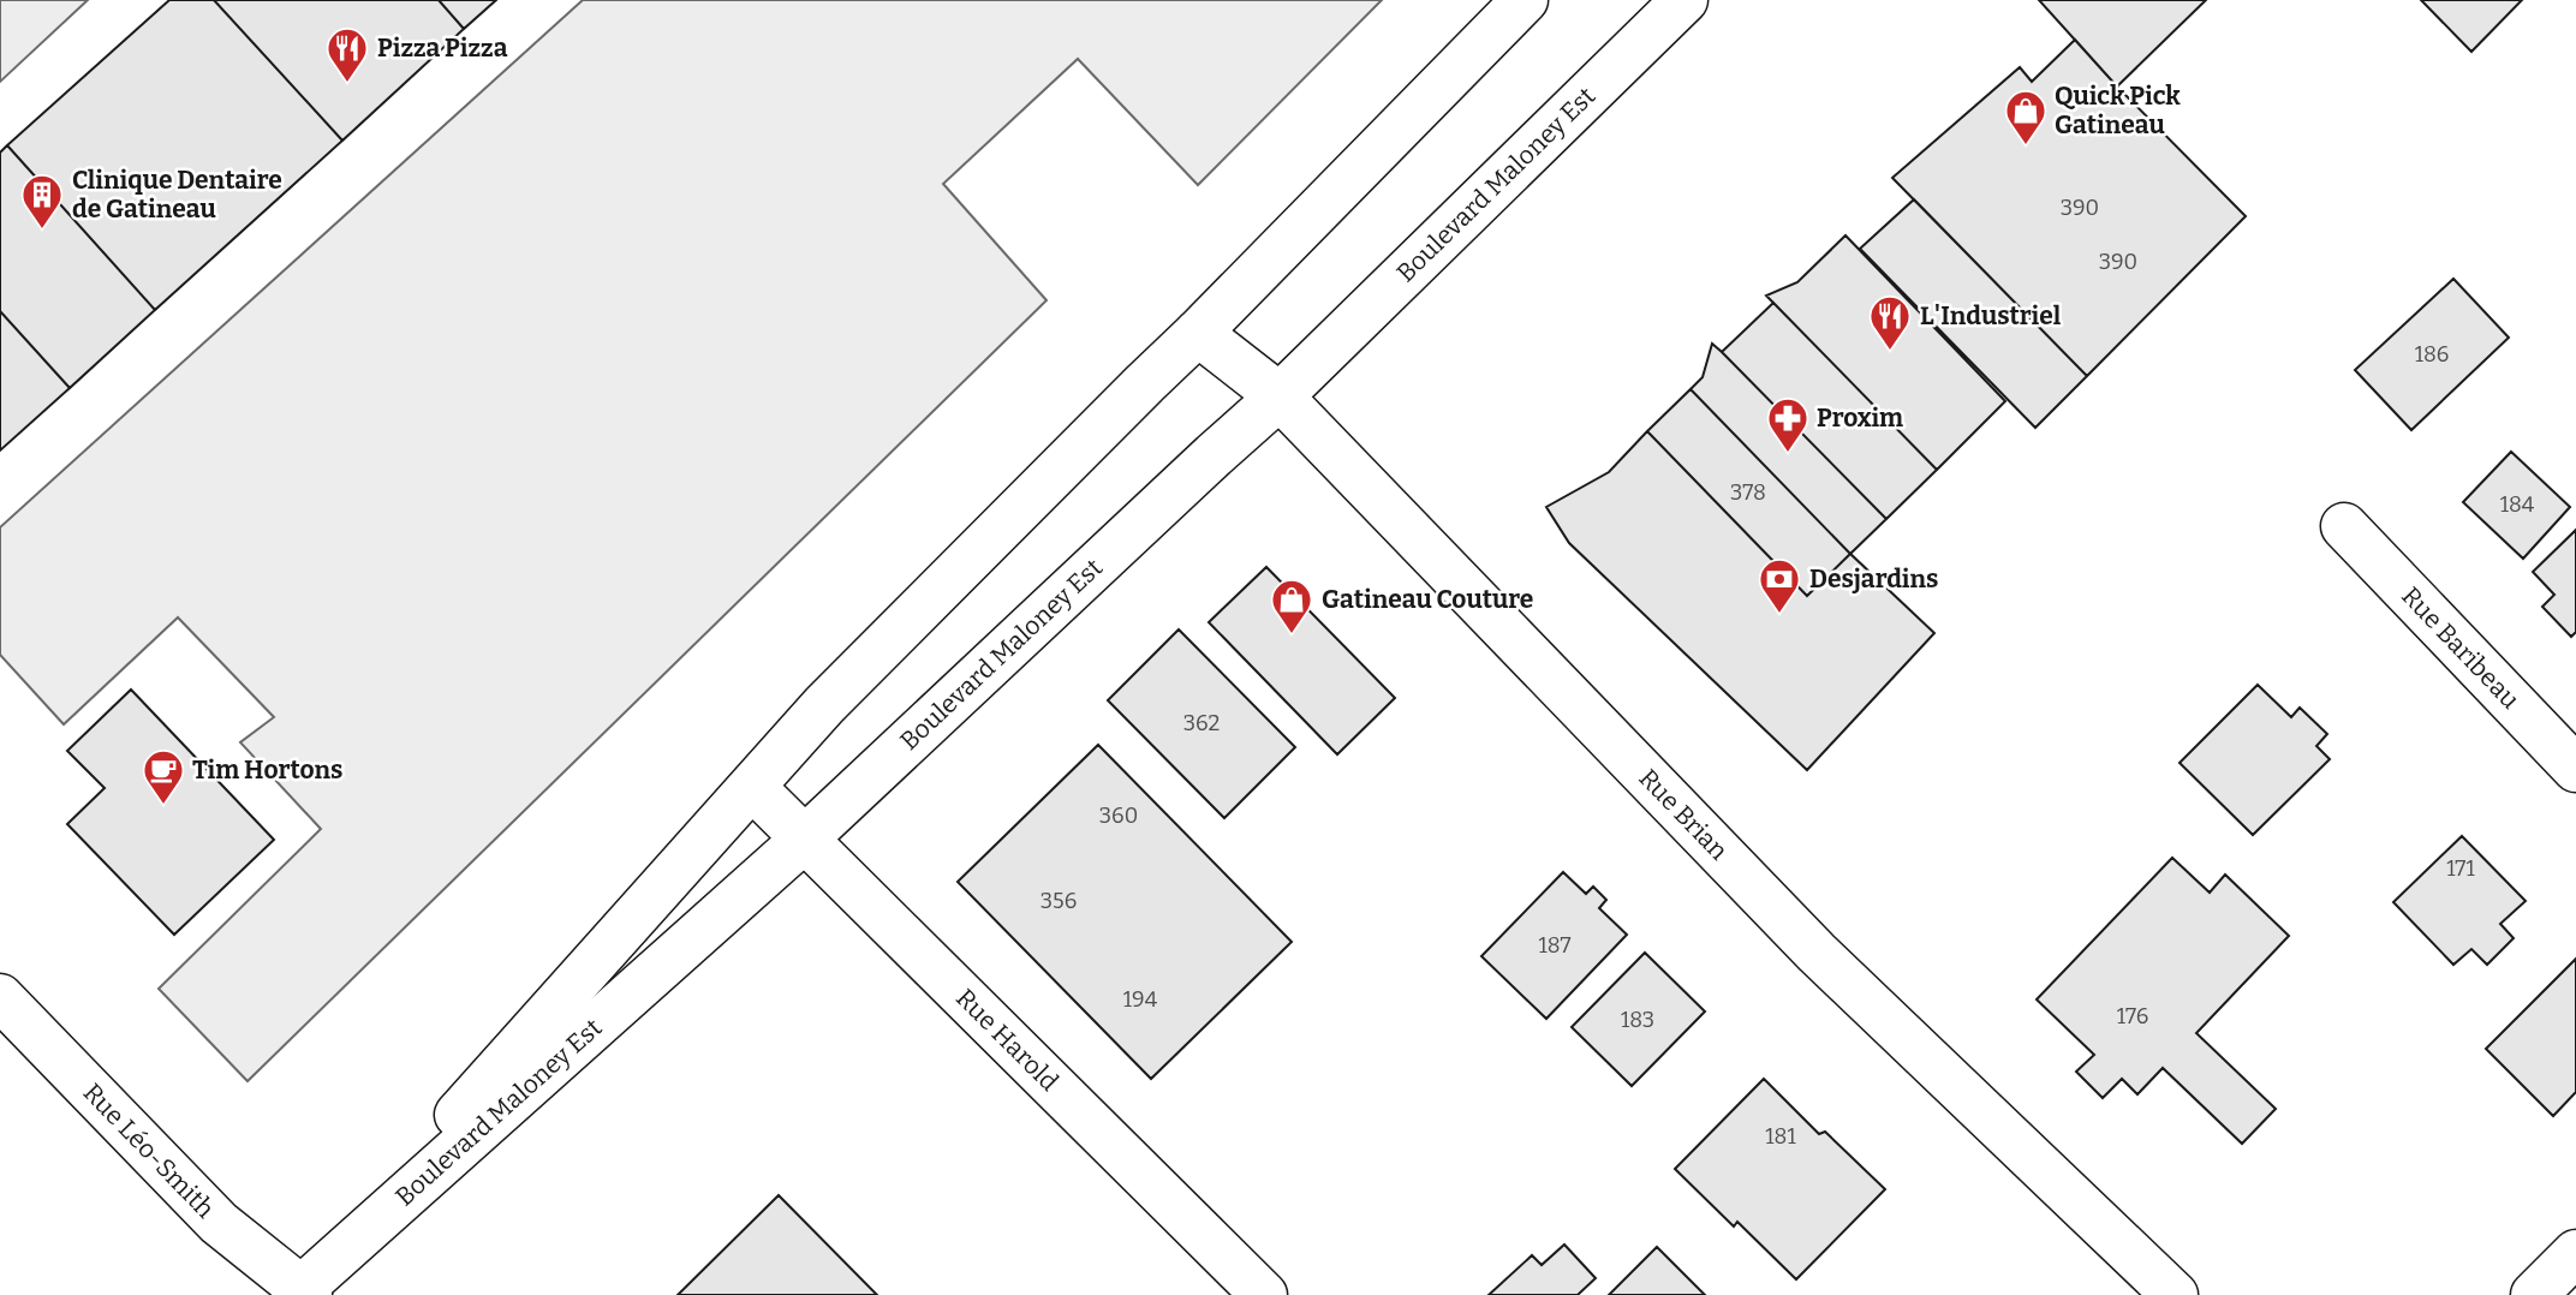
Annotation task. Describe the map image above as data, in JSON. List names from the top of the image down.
{
  "streets": {
    "main road": [
      "Boulevard Maloney Est",
      "Rue Baribeau",
      "Rue Brian",
      "Rue Harold",
      "Rue Léo-Smith"
    ]
  },
  "crossings": [
    ["Boulevard Maloney Est", "Rue Brian"],
    ["Boulevard Maloney Est", "Rue Harold"],
    ["Boulevard Maloney Est", "Rue Léo-Smith"]
  ],
  "places": {
    "restaurant": ["Pizza Pizza", "L'Industriel"],
    "shop": ["Quick Pick Gatineau", "Gatineau Couture"],
    "building": ["Clinique Dentaire de Gatineau"],
    "pharmacy": ["Proxim"],
    "bank": ["Desjardins"],
    "cafe": ["Tim Hortons"]
  },
  "house_numbers": [
    "390",
    "390",
    "186",
    "378",
    "184",
    "362",
    "360",
    "171",
    "356",
    "187",
    "194",
    "176",
    "183",
    "181"
  ]
}
